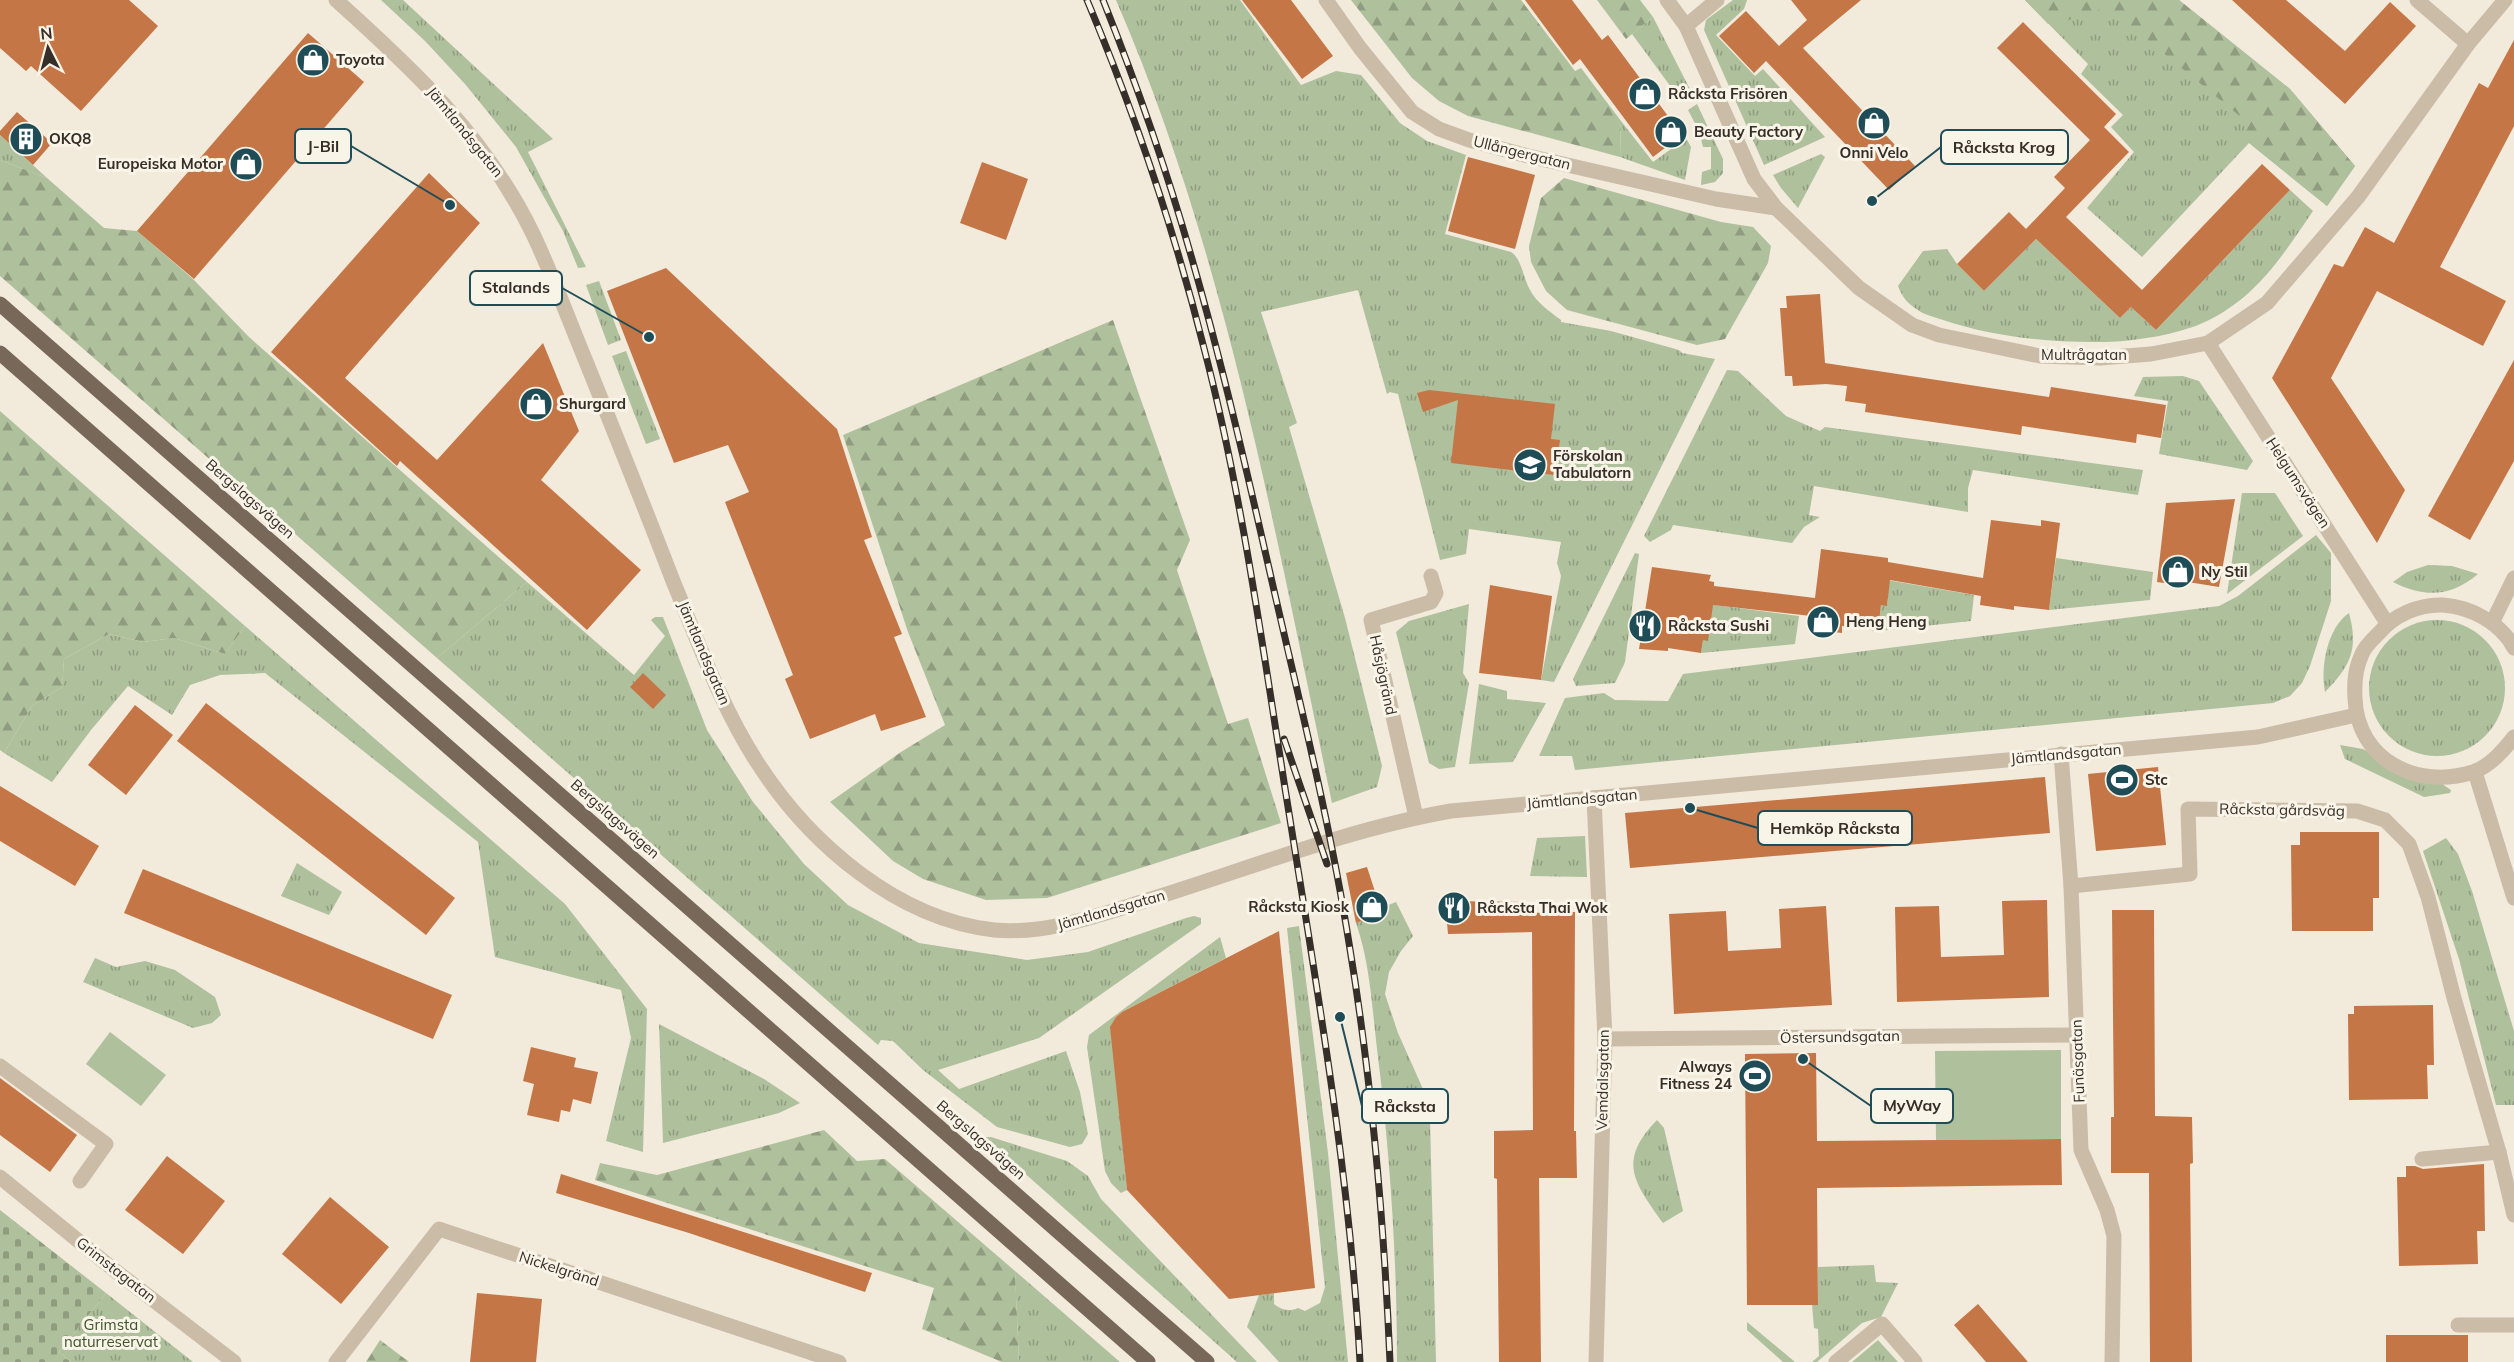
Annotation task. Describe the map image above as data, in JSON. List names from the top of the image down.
{
  "streets": {
    "main road": ["Bergslagsvägen"],
    "street": [
      "Jämtlandsgatan",
      "Ullångergatan",
      "Multrågatan",
      "Helgumsvägen",
      "Håsjögränd",
      "Råcksta gårdsväg",
      "Östersundsgatan",
      "Funäsgatan",
      "Vemdalsgatan",
      "Nickelgränd",
      "Grimstagatan"
    ]
  },
  "crossings": [
    ["Jämtlandsgatan", "Håsjögränd"],
    ["Jämtlandsgatan", "Funäsgatan"],
    ["Jämtlandsgatan", "Vemdalsgatan"],
    ["Ullångergatan", "Multrågatan"],
    ["Multrågatan", "Helgumsvägen"],
    ["Råcksta gårdsväg", "Funäsgatan"],
    ["Östersundsgatan", "Funäsgatan"],
    ["Östersundsgatan", "Vemdalsgatan"]
  ],
  "parks": ["Grimsta naturreservat"],
  "places": {
    "shop": [
      "Toyota",
      "Råcksta Frisören",
      "Onni Velo",
      "Beauty Factory",
      "Europeiska Motor",
      "Shurgard",
      "Ny Stil",
      "Heng Heng",
      "Råcksta Kiosk"
    ],
    "building": ["OKQ8"],
    "other": [
      "Råcksta Krog",
      "J-Bil",
      "Stalands",
      "Hemköp Råcksta",
      "Råcksta",
      "MyWay"
    ],
    "school or university": ["Förskolan Tabulatorn"],
    "restaurant": ["Råcksta Sushi", "Råcksta Thai Wok"],
    "sports": ["Stc", "Always Fitness 24"]
  },
  "north": "top"
}
